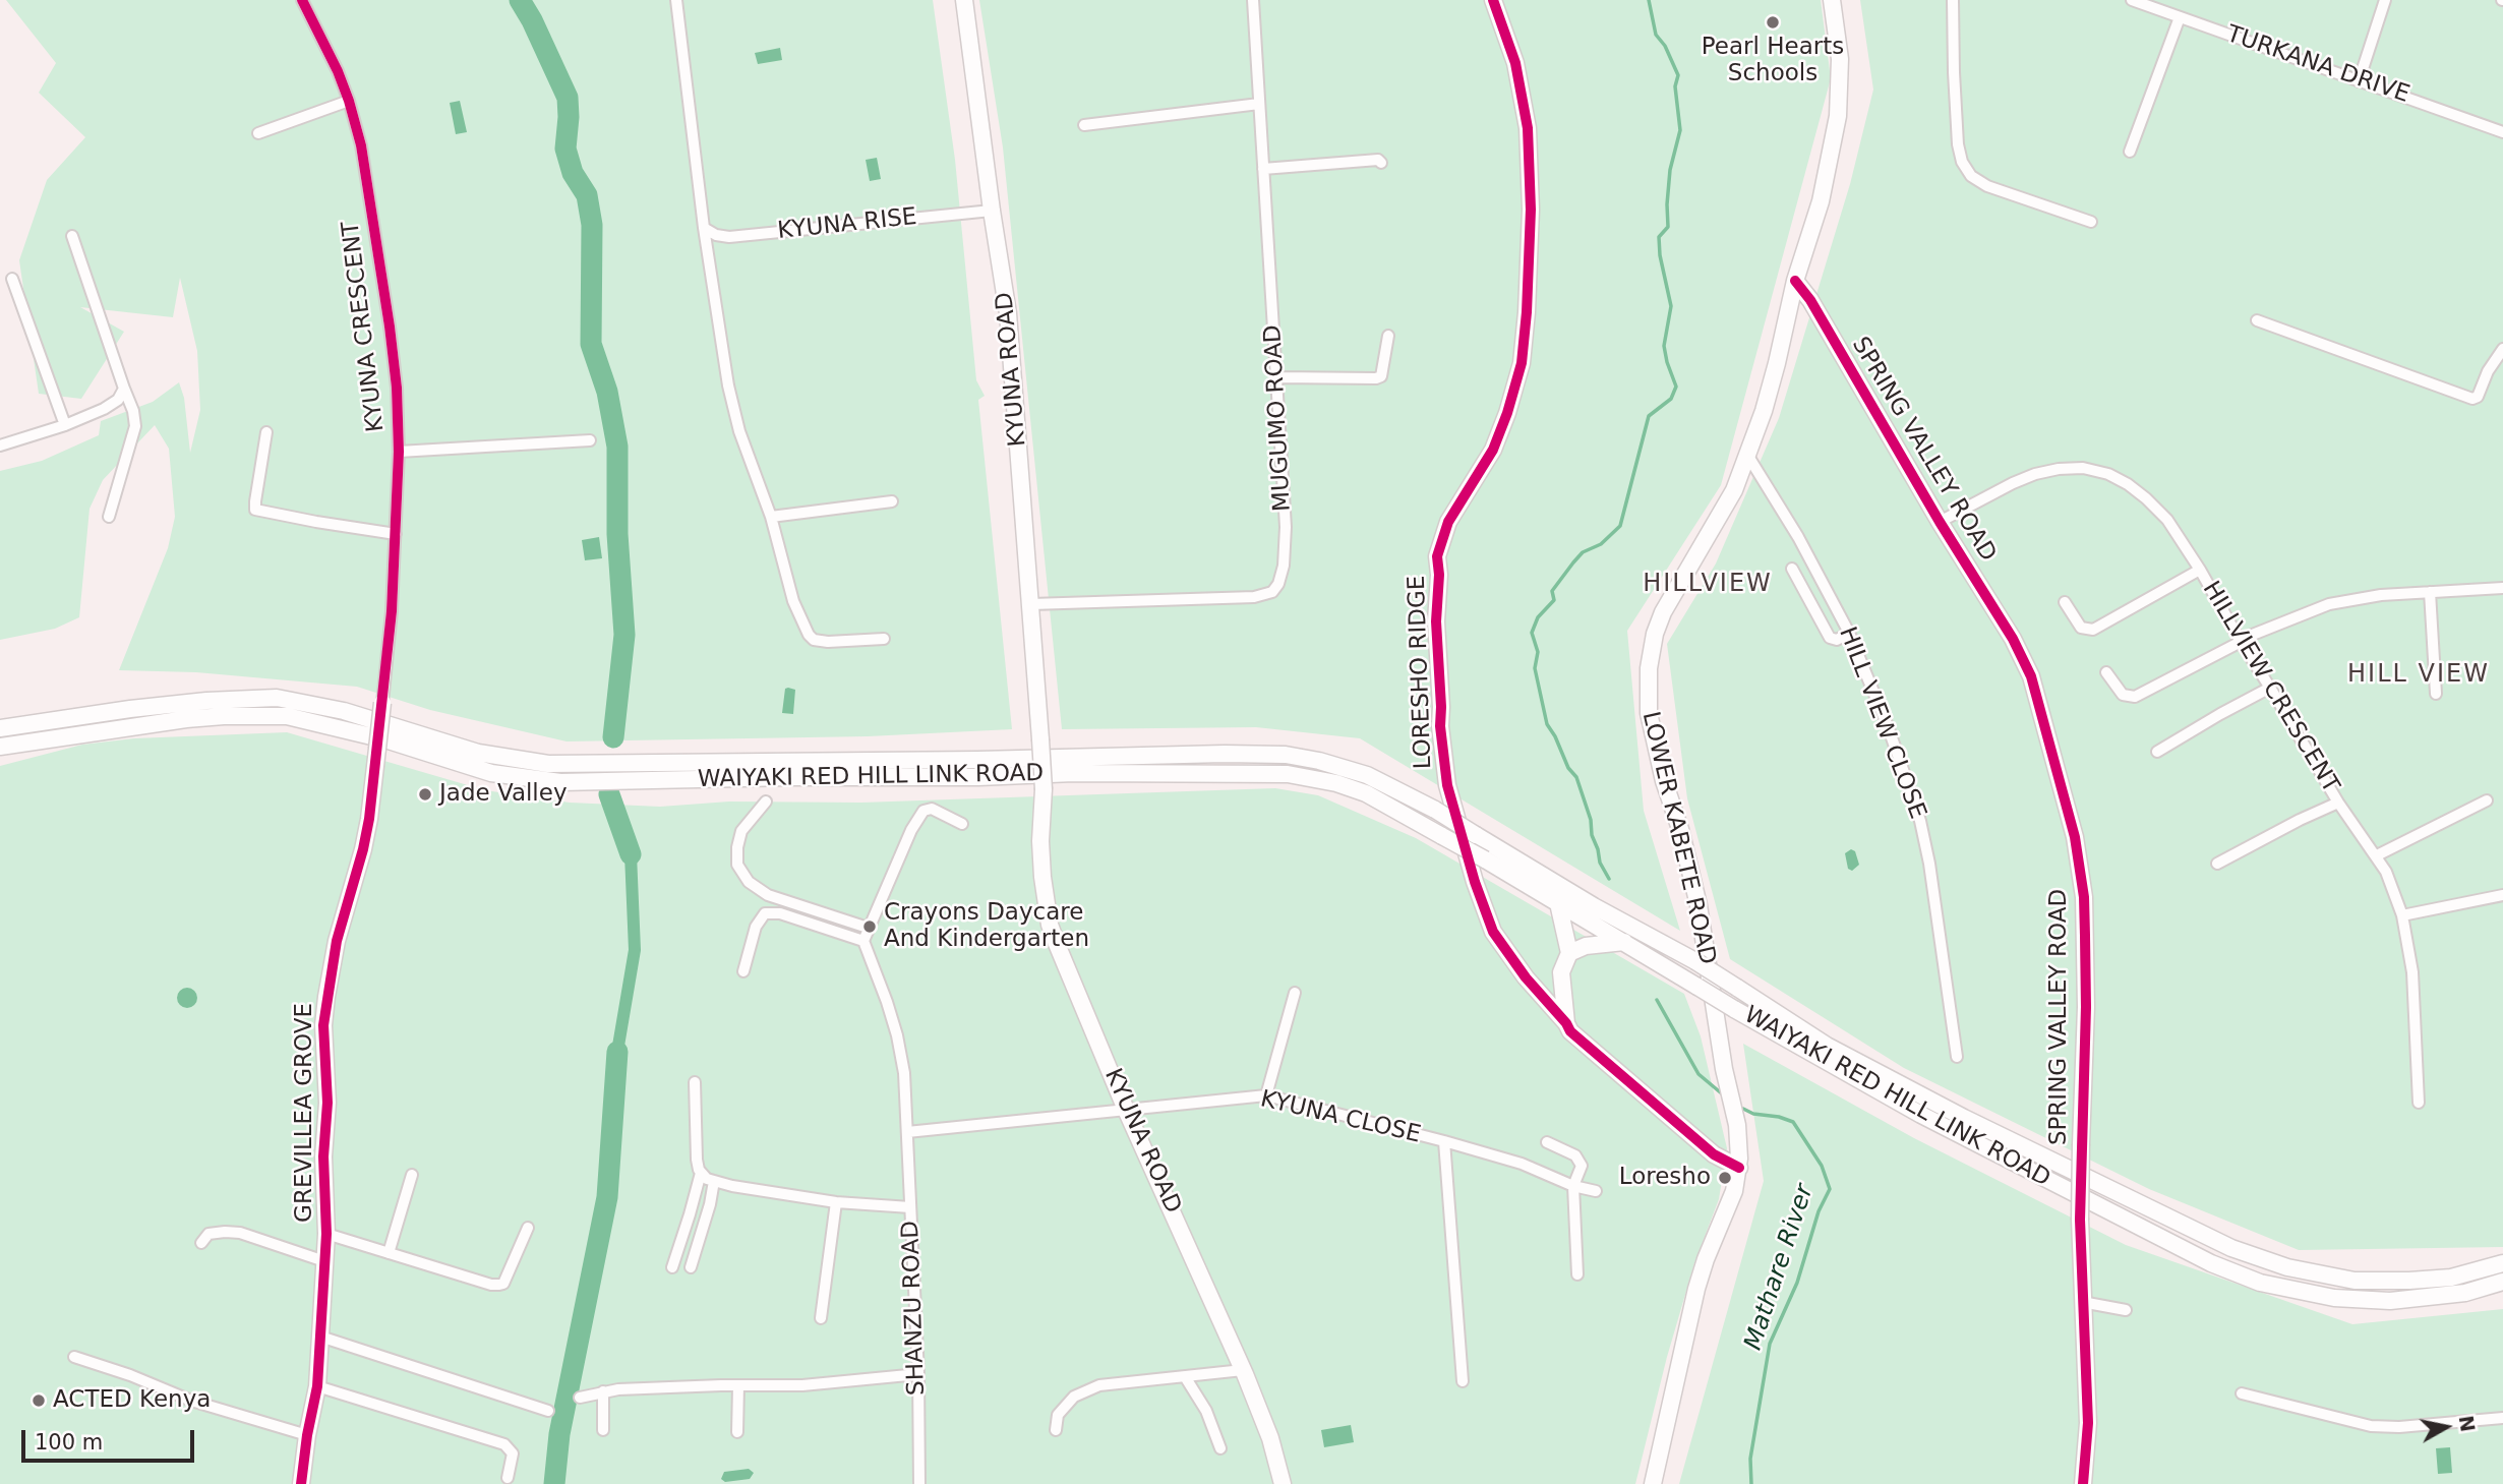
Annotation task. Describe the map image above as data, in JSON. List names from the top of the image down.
{
  "streets": {
    "main road": [
      "KYUNA ROAD",
      "SPRING VALLEY ROAD",
      "LORESHO RIDGE",
      "WAIYAKI RED HILL LINK ROAD",
      "LOWER KABETE ROAD",
      "GREVILLEA GROVE"
    ],
    "street": [
      "TURKANA DRIVE",
      "KYUNA RISE",
      "KYUNA CRESCENT",
      "MUGUMO ROAD",
      "HILLVIEW CRESCENT",
      "HILL VIEW CLOSE",
      "KYUNA CLOSE",
      "SHANZU ROAD"
    ]
  },
  "crossings": [
    ["KYUNA RISE", "KYUNA ROAD"],
    ["KYUNA CRESCENT", "GREVILLEA GROVE"],
    ["KYUNA ROAD", "MUGUMO ROAD"],
    ["KYUNA ROAD", "KYUNA CLOSE"],
    ["SPRING VALLEY ROAD", "HILLVIEW CRESCENT"],
    ["SPRING VALLEY ROAD", "LOWER KABETE ROAD"],
    ["LORESHO RIDGE", "LOWER KABETE ROAD"],
    ["HILL VIEW CLOSE", "LOWER KABETE ROAD"]
  ],
  "districts": ["HILLVIEW", "HILL VIEW"],
  "water": ["Mathare River"],
  "places": [
    "Pearl Hearts Schools",
    "Jade Valley",
    "Crayons Daycare And Kindergarten",
    "Loresho",
    "ACTED Kenya"
  ],
  "scale_bar": "100 m",
  "north": "right"
}
